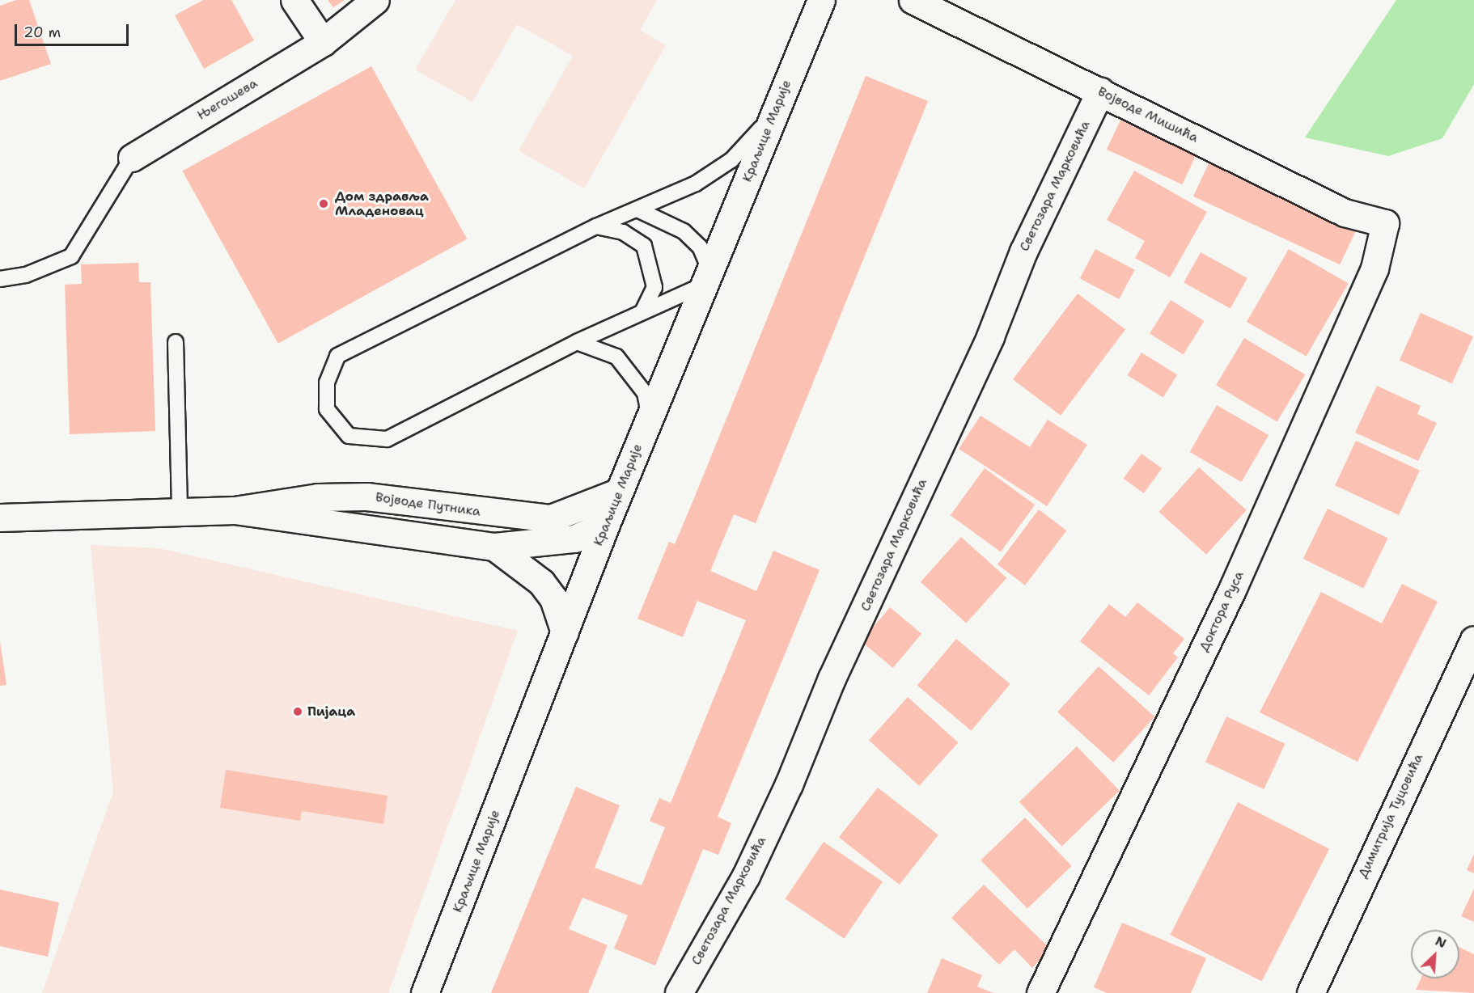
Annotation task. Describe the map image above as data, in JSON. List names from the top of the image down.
{
  "streets": {
    "street": [
      "Његошева",
      "Војводе Мишића",
      "Краљице Марије",
      "Светозара Марковића",
      "Војводе Путника",
      "Доктора Руса",
      "Димитрија Туцовића"
    ]
  },
  "crossings": [
    ["Војводе Мишића", "Светозара Марковића"],
    ["Војводе Мишића", "Доктора Руса"],
    ["Краљице Марије", "Војводе Путника"]
  ],
  "places": ["Дом здравља Младеновац", "Пијаца"],
  "scale_bar": "20 m",
  "north": "top right"
}
